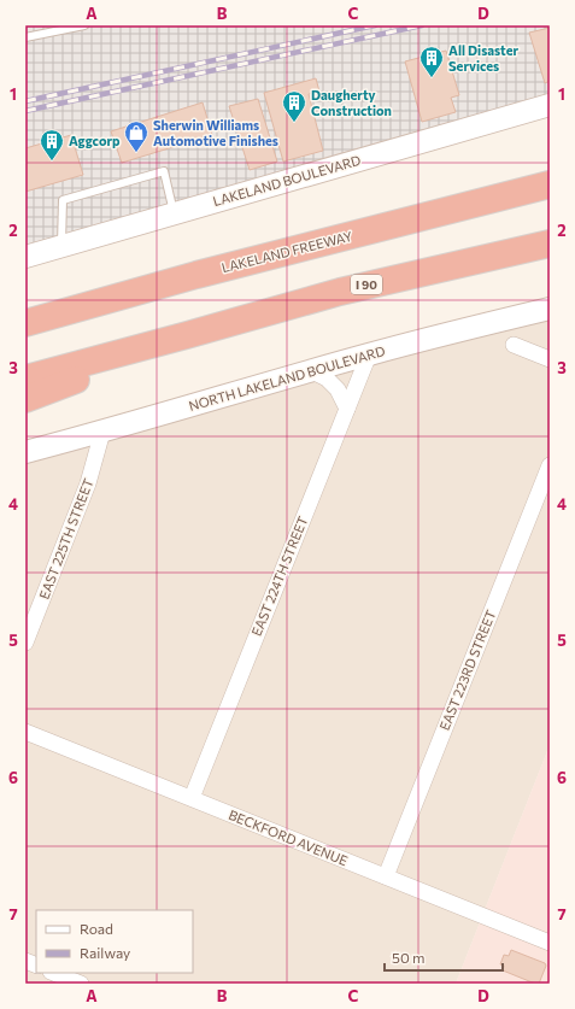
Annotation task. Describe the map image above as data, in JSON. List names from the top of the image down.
{
  "streets": {
    "highway": ["LAKELAND FREEWAY", "I 90"],
    "street": [
      "LAKELAND BOULEVARD",
      "NORTH LAKELAND BOULEVARD",
      "EAST 225TH STREET",
      "EAST 224TH STREET",
      "EAST 223RD STREET",
      "BECKFORD AVENUE"
    ]
  },
  "crossings": [
    ["NORTH LAKELAND BOULEVARD", "EAST 225TH STREET"],
    ["NORTH LAKELAND BOULEVARD", "EAST 224TH STREET"],
    ["EAST 224TH STREET", "BECKFORD AVENUE"],
    ["EAST 223RD STREET", "BECKFORD AVENUE"]
  ],
  "places": {
    "building": ["All Disaster Services", "Daugherty Construction", "Aggcorp"],
    "shop": ["Sherwin Williams Automotive Finishes"]
  },
  "legend": ["Road", "Railway"],
  "scale_bar": "50 m",
  "grid": {
    "columns": [
      "A",
      "B",
      "C",
      "D"
    ],
    "rows": [
      "1",
      "2",
      "3",
      "4",
      "5",
      "6",
      "7"
    ]
  }
}
